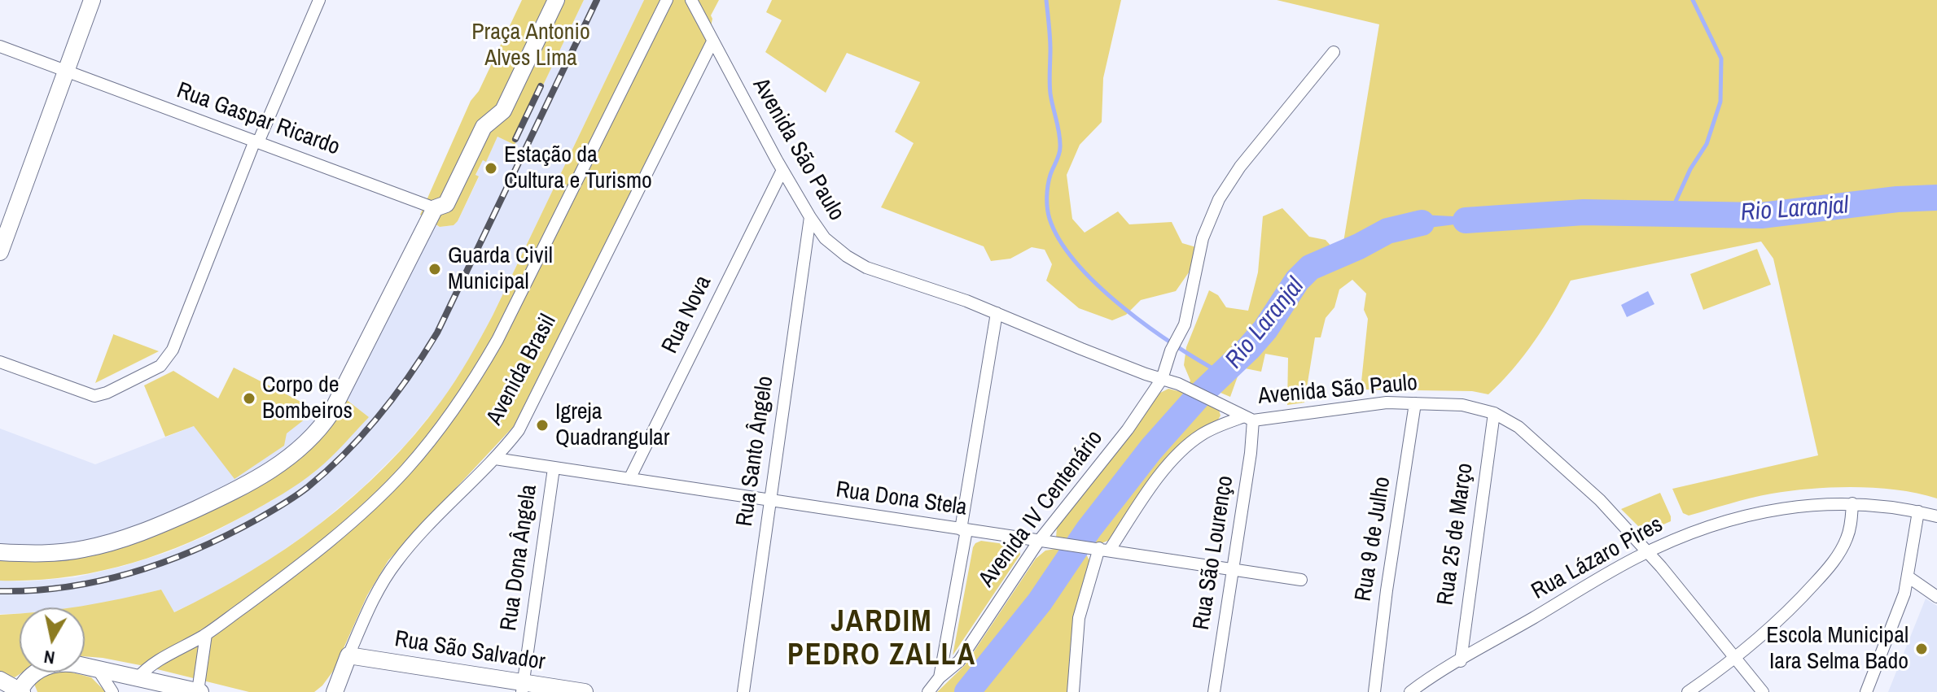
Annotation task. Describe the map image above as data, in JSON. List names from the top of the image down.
{
  "streets": {
    "street": [
      "Rua Gaspar Ricardo",
      "Avenida São Paulo",
      "Rua Nova",
      "Avenida Brasil",
      "Rua Santo Ângelo",
      "Rua Dona Stela",
      "Avenida IV Centenário",
      "Rua 25 de Março",
      "Rua 9 de Julho",
      "Rua São Lourenço",
      "Rua Dona Ângela",
      "Rua Lázaro Pires",
      "Rua São Salvador"
    ]
  },
  "crossings": [
    ["Avenida São Paulo", "Rua Nova"],
    ["Avenida São Paulo", "Avenida Brasil"],
    ["Avenida São Paulo", "Rua Santo Ângelo"],
    ["Avenida São Paulo", "Avenida IV Centenário"],
    ["Avenida São Paulo", "Rua 25 de Março"],
    ["Avenida São Paulo", "Rua 9 de Julho"],
    ["Avenida São Paulo", "Rua São Lourenço"],
    ["Avenida São Paulo", "Rua Lázaro Pires"],
    ["Rua Nova", "Rua Dona Stela"],
    ["Avenida Brasil", "Rua Dona Stela"],
    ["Avenida Brasil", "Rua São Salvador"],
    ["Rua Santo Ângelo", "Rua Dona Stela"],
    ["Rua Dona Stela", "Avenida IV Centenário"],
    ["Rua Dona Stela", "Rua São Lourenço"],
    ["Rua Dona Stela", "Rua Dona Ângela"],
    ["Rua 25 de Março", "Rua Lázaro Pires"],
    ["Rua Dona Ângela", "Rua São Salvador"]
  ],
  "districts": ["JARDIM PEDRO ZALLA"],
  "water": ["Rio Laranjal"],
  "parks": ["Praça Antonio Alves Lima"],
  "places": [
    "Estação da Cultura e Turismo",
    "Guarda Civil Municipal",
    "Corpo de Bombeiros",
    "Igreja Quadrangular",
    "Escola Municipal Iara Selma Bado"
  ],
  "north": "bottom"
}
